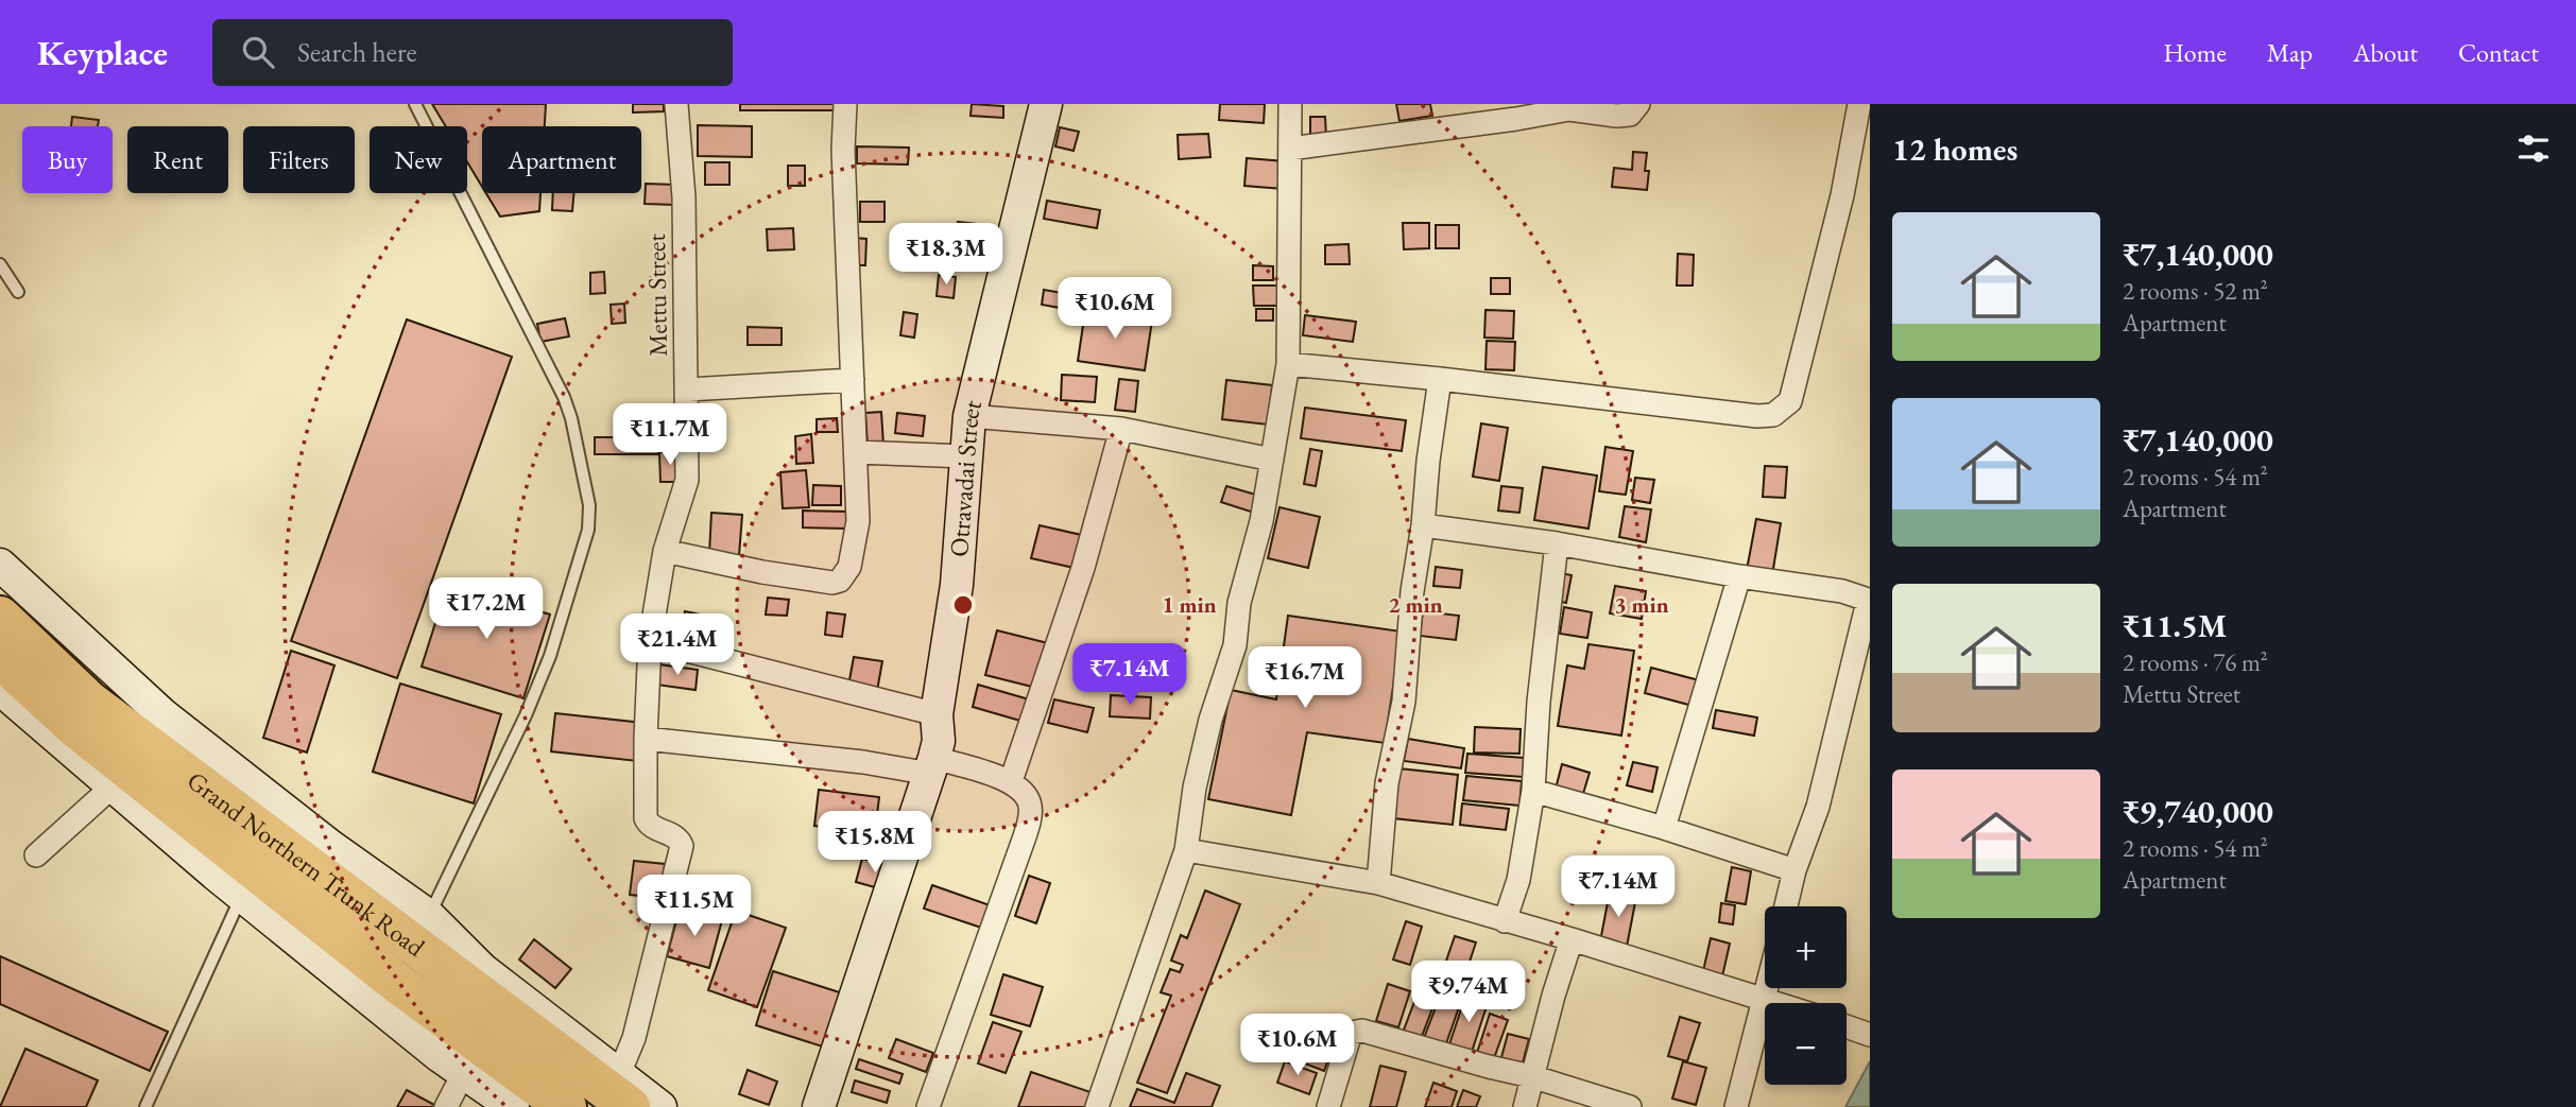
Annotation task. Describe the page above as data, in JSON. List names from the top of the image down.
{
  "streets": {
    "highway": ["Grand Northern Trunk Road"],
    "street": ["Mettu Street", "Otravadai Street"]
  },
  "crossings": [
    ["Mettu Street", "Grand Northern Trunk Road"]
  ],
  "page": {
    "header": "Keyplace",
    "search": "Search here",
    "nav": [
      "Home",
      "Map",
      "About",
      "Contact"
    ],
    "heading": "12 homes",
    "chip": [
      "Buy",
      "Rent",
      "Filters",
      "New",
      "Apartment"
    ],
    "list": [
      {
        "name": "₹7,140,000",
        "note": "2 rooms · 52 m² · Apartment"
      },
      {
        "name": "₹7,140,000",
        "note": "2 rooms · 54 m² · Apartment"
      },
      {
        "name": "₹11.5M",
        "note": "2 rooms · 76 m² · Mettu Street"
      },
      {
        "name": "₹9,740,000",
        "note": "2 rooms · 54 m² · Apartment"
      }
    ],
    "price": [
      "₹18.3M",
      "₹10.6M",
      "₹11.7M",
      "₹17.2M",
      "₹21.4M",
      "₹7.14M",
      "₹16.7M",
      "₹15.8M",
      "₹7.14M",
      "₹11.5M",
      "₹9.74M",
      "₹10.6M"
    ],
    "map_buttons": ["+", "−"]
  },
  "rings": ["1 min", "2 min", "3 min"]
}
